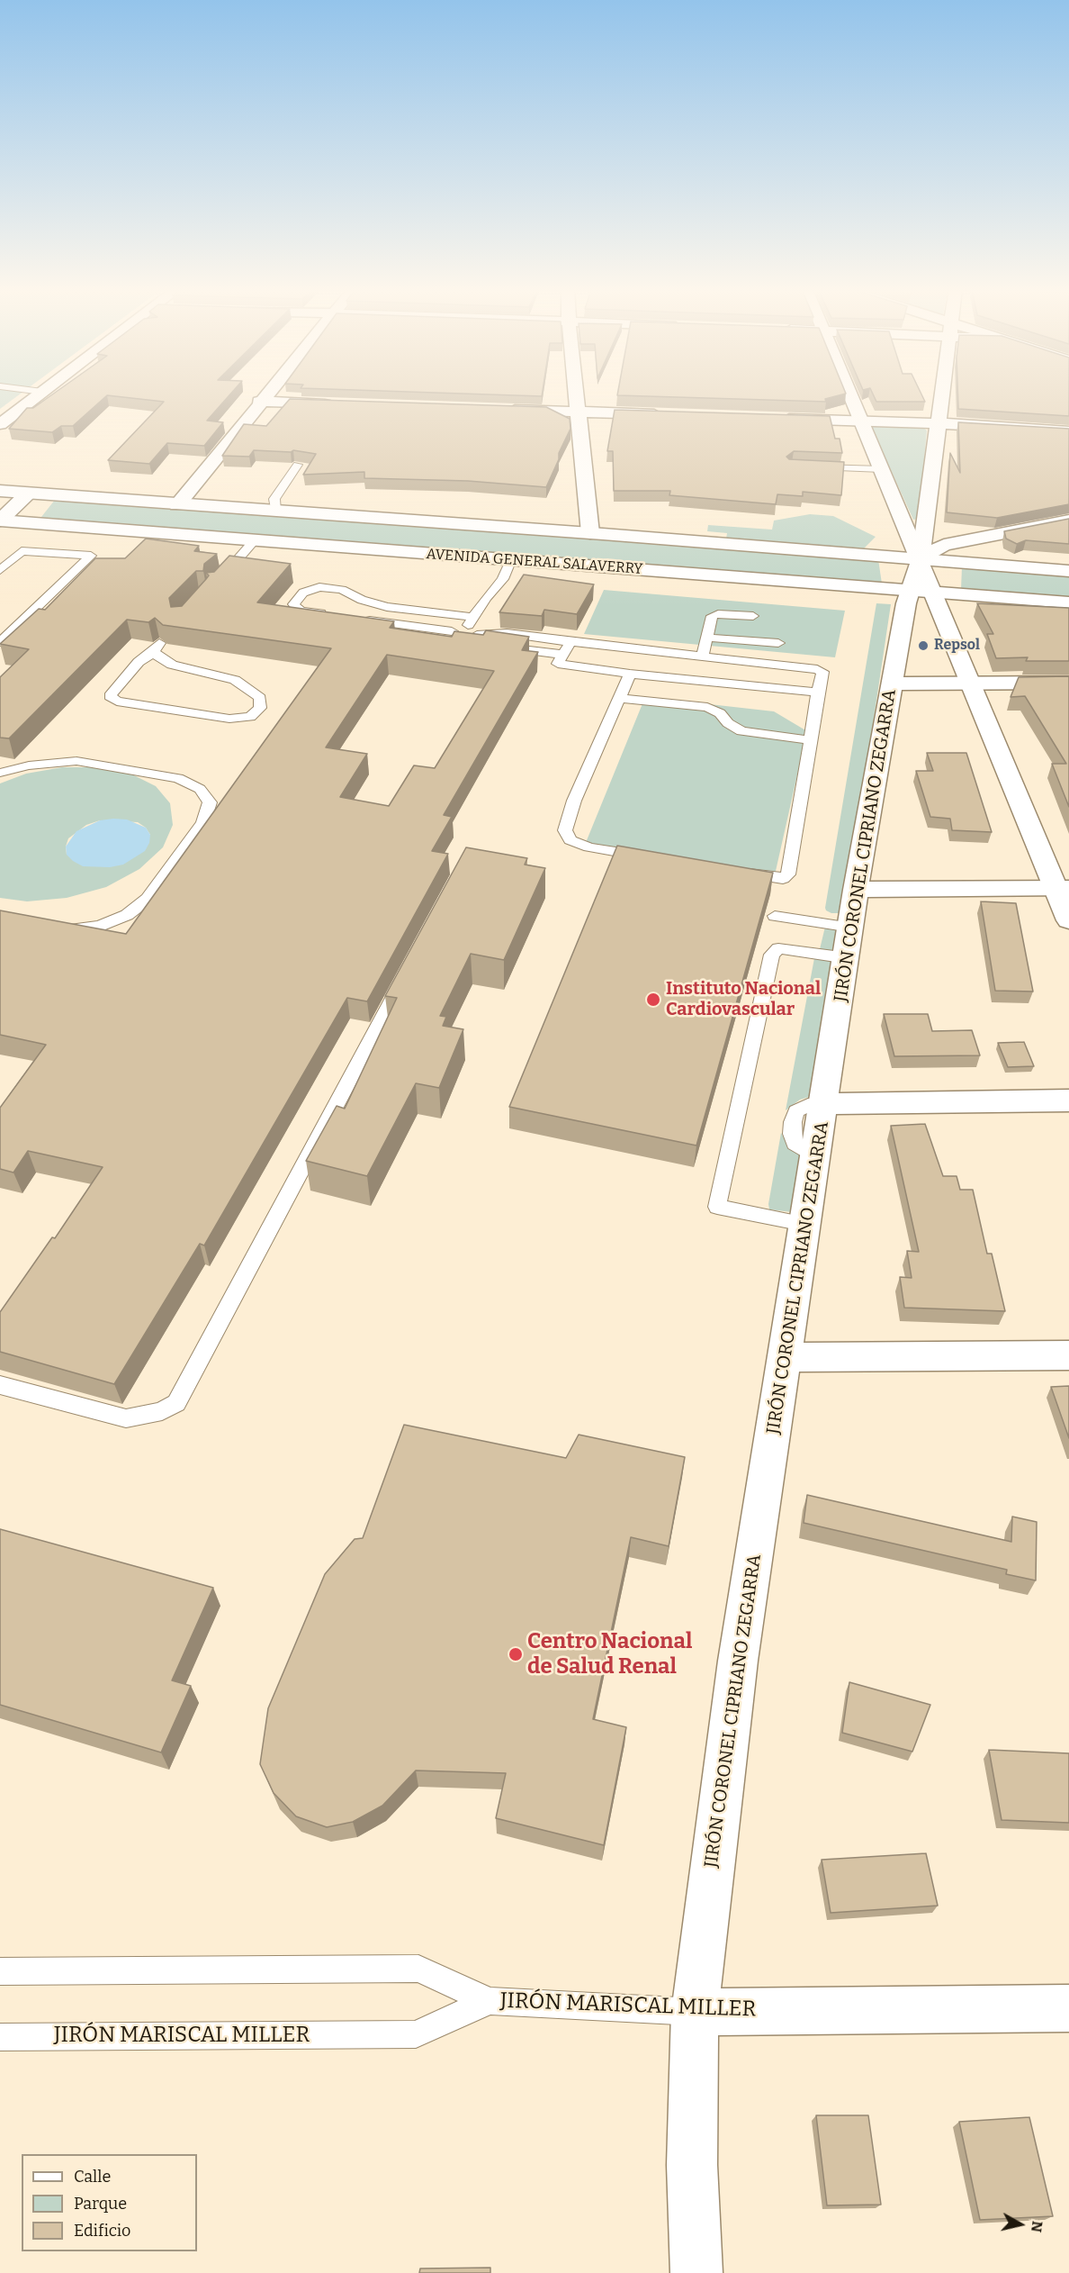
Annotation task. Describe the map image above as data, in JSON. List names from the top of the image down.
{
  "streets": {
    "street": ["AVENIDA GENERAL SALAVERRY", "JIRÓN CORONEL CIPRIANO ZEGARRA", "JIRÓN MARISCAL MILLER"]
  },
  "crossings": [
    ["AVENIDA GENERAL SALAVERRY", "JIRÓN CORONEL CIPRIANO ZEGARRA"],
    ["JIRÓN CORONEL CIPRIANO ZEGARRA", "JIRÓN MARISCAL MILLER"]
  ],
  "places": ["Repsol", "Instituto Nacional Cardiovascular", "Centro Nacional de Salud Renal"],
  "legend": ["Calle", "Parque", "Edificio"],
  "north": "right"
}
